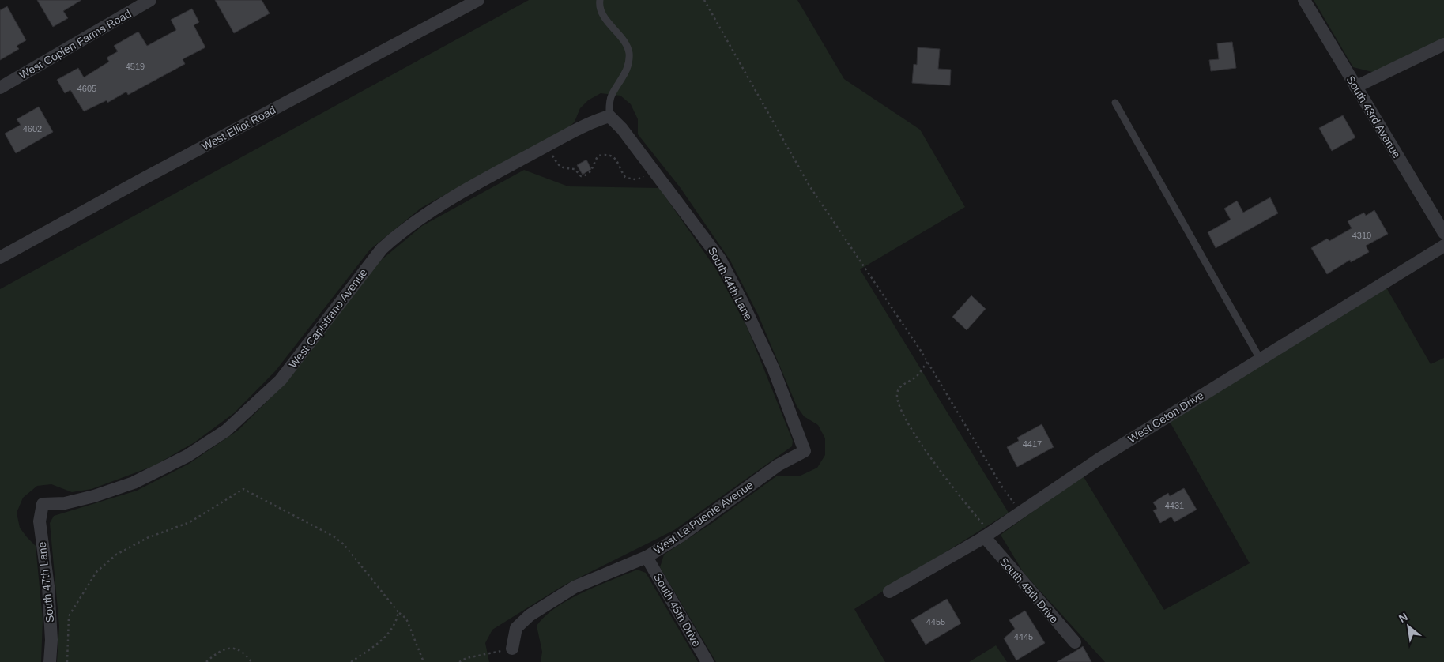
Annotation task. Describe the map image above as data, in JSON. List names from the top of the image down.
{
  "streets": {
    "street": [
      "West Coplen Farms Road",
      "South 43rd Avenue",
      "West Elliot Road",
      "South 44th Lane",
      "West Capistrano Avenue",
      "West Ceton Drive",
      "West La Puente Avenue",
      "South 47th Lane",
      "South 45th Drive"
    ]
  },
  "crossings": [
    ["South 44th Lane", "West Capistrano Avenue"],
    ["South 44th Lane", "West La Puente Avenue"],
    ["West Capistrano Avenue", "South 47th Lane"],
    ["West Ceton Drive", "South 45th Drive"],
    ["West La Puente Avenue", "South 45th Drive"]
  ],
  "house_numbers": [
    "4519",
    "4605",
    "4602",
    "4310",
    "4417",
    "4431",
    "4455",
    "4445"
  ],
  "north": "top left"
}
